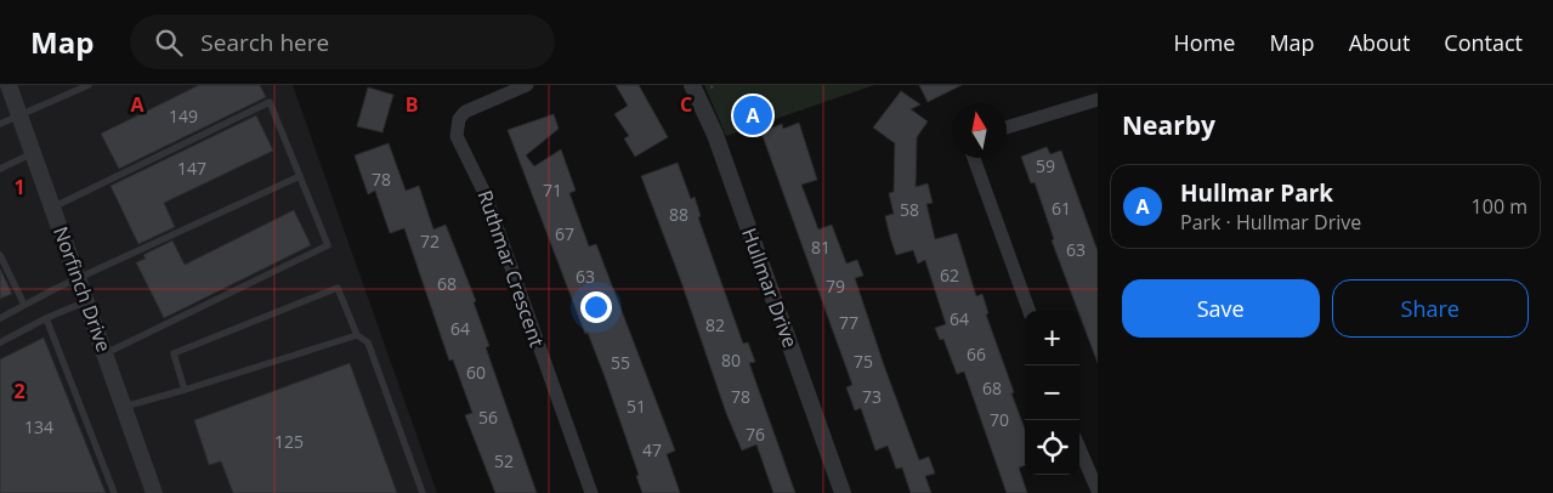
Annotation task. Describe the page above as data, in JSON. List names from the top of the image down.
{
  "streets": {
    "street": ["Ruthmar Crescent", "Hullmar Drive", "Norfinch Drive"]
  },
  "house_numbers": [
    "149",
    "59",
    "147",
    "78",
    "71",
    "61",
    "58",
    "88",
    "67",
    "72",
    "81",
    "63",
    "62",
    "63",
    "68",
    "79",
    "64",
    "77",
    "82",
    "64",
    "66",
    "80",
    "75",
    "55",
    "60",
    "68",
    "78",
    "73",
    "51",
    "56",
    "70",
    "134",
    "76",
    "125",
    "47",
    "52"
  ],
  "north": "top",
  "page": {
    "header": "Map",
    "search": "Search here",
    "nav": [
      "Home",
      "Map",
      "About",
      "Contact"
    ],
    "heading": "Nearby",
    "pins": "A",
    "list": [
      {
        "mark": "A",
        "name": "Hullmar Park",
        "note": "Park · Hullmar Drive",
        "value": "100 m"
      }
    ],
    "buttons": ["Save", "Share"],
    "map_buttons": ["+", "−"]
  },
  "grid": {
    "columns": ["A", "B", "C"],
    "rows": ["1", "2"]
  }
}
